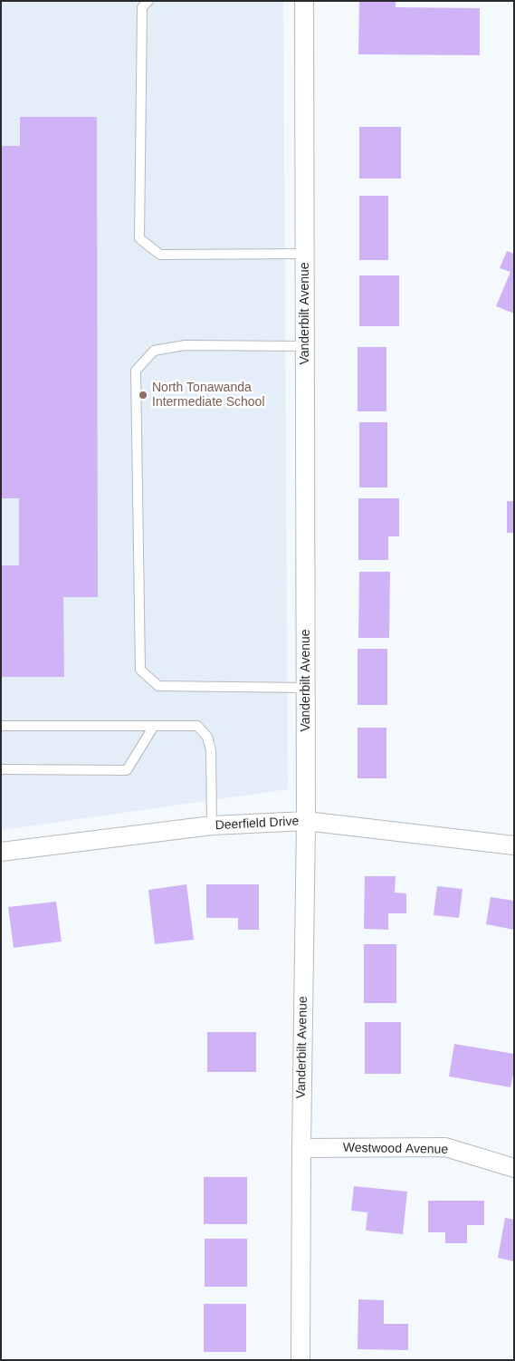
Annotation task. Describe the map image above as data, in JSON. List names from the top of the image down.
{
  "streets": {
    "street": ["Vanderbilt Avenue", "Deerfield Drive", "Westwood Avenue"]
  },
  "crossings": [
    ["Vanderbilt Avenue", "Deerfield Drive"],
    ["Vanderbilt Avenue", "Westwood Avenue"]
  ],
  "places": ["North Tonawanda Intermediate School"]
}
